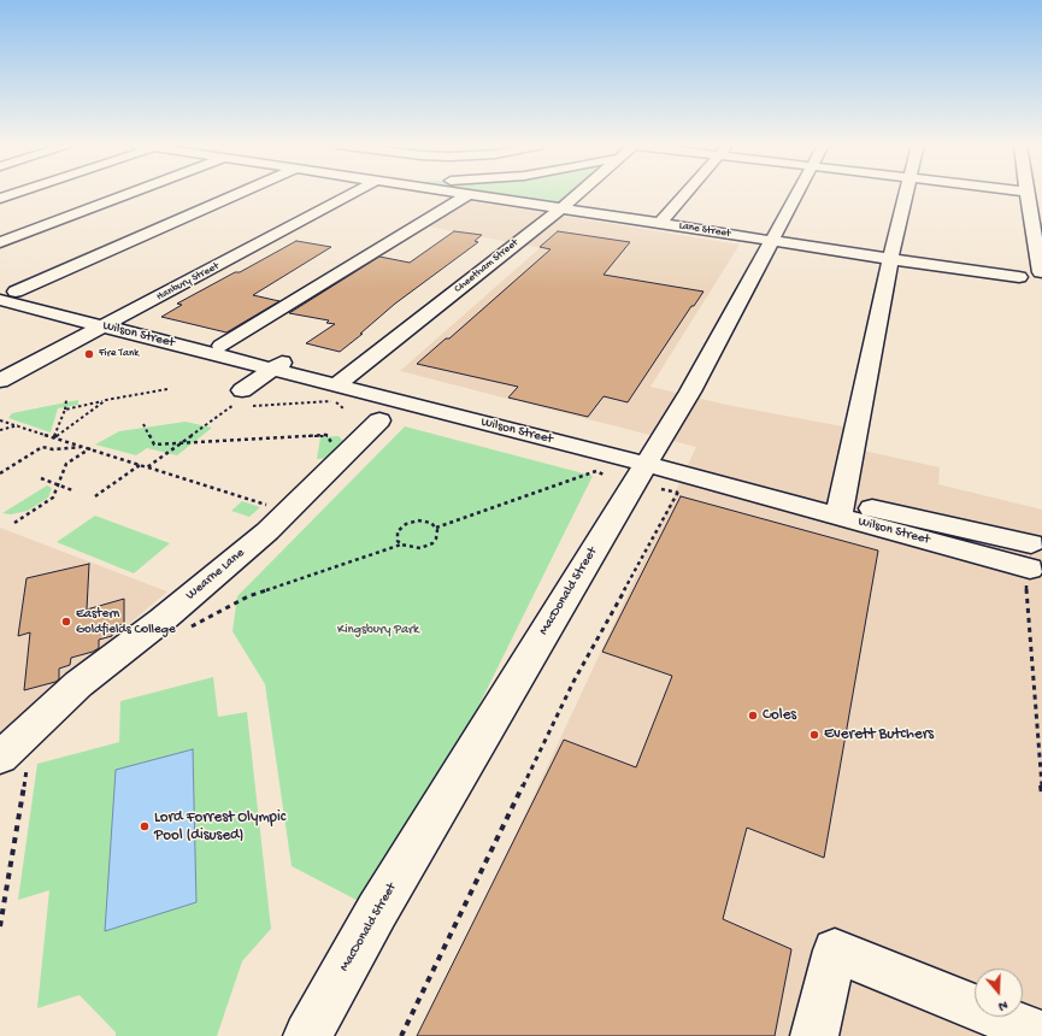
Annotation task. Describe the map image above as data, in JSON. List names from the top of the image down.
{
  "streets": {
    "street": [
      "Lane Street",
      "Cheetham Street",
      "Hanbury Street",
      "Wilson Street",
      "Wearne Lane",
      "MacDonald Street"
    ]
  },
  "crossings": [
    ["Lane Street", "Cheetham Street"],
    ["Lane Street", "MacDonald Street"],
    ["Cheetham Street", "Wilson Street"],
    ["Hanbury Street", "Wilson Street"],
    ["Wilson Street", "MacDonald Street"]
  ],
  "parks": ["Kingsbury Park"],
  "places": [
    "Fire Tank",
    "Eastern Goldfields College",
    "Coles",
    "Everett Butchers",
    "Lord Forrest Olympic Pool (disused)"
  ],
  "north": "bottom"
}
